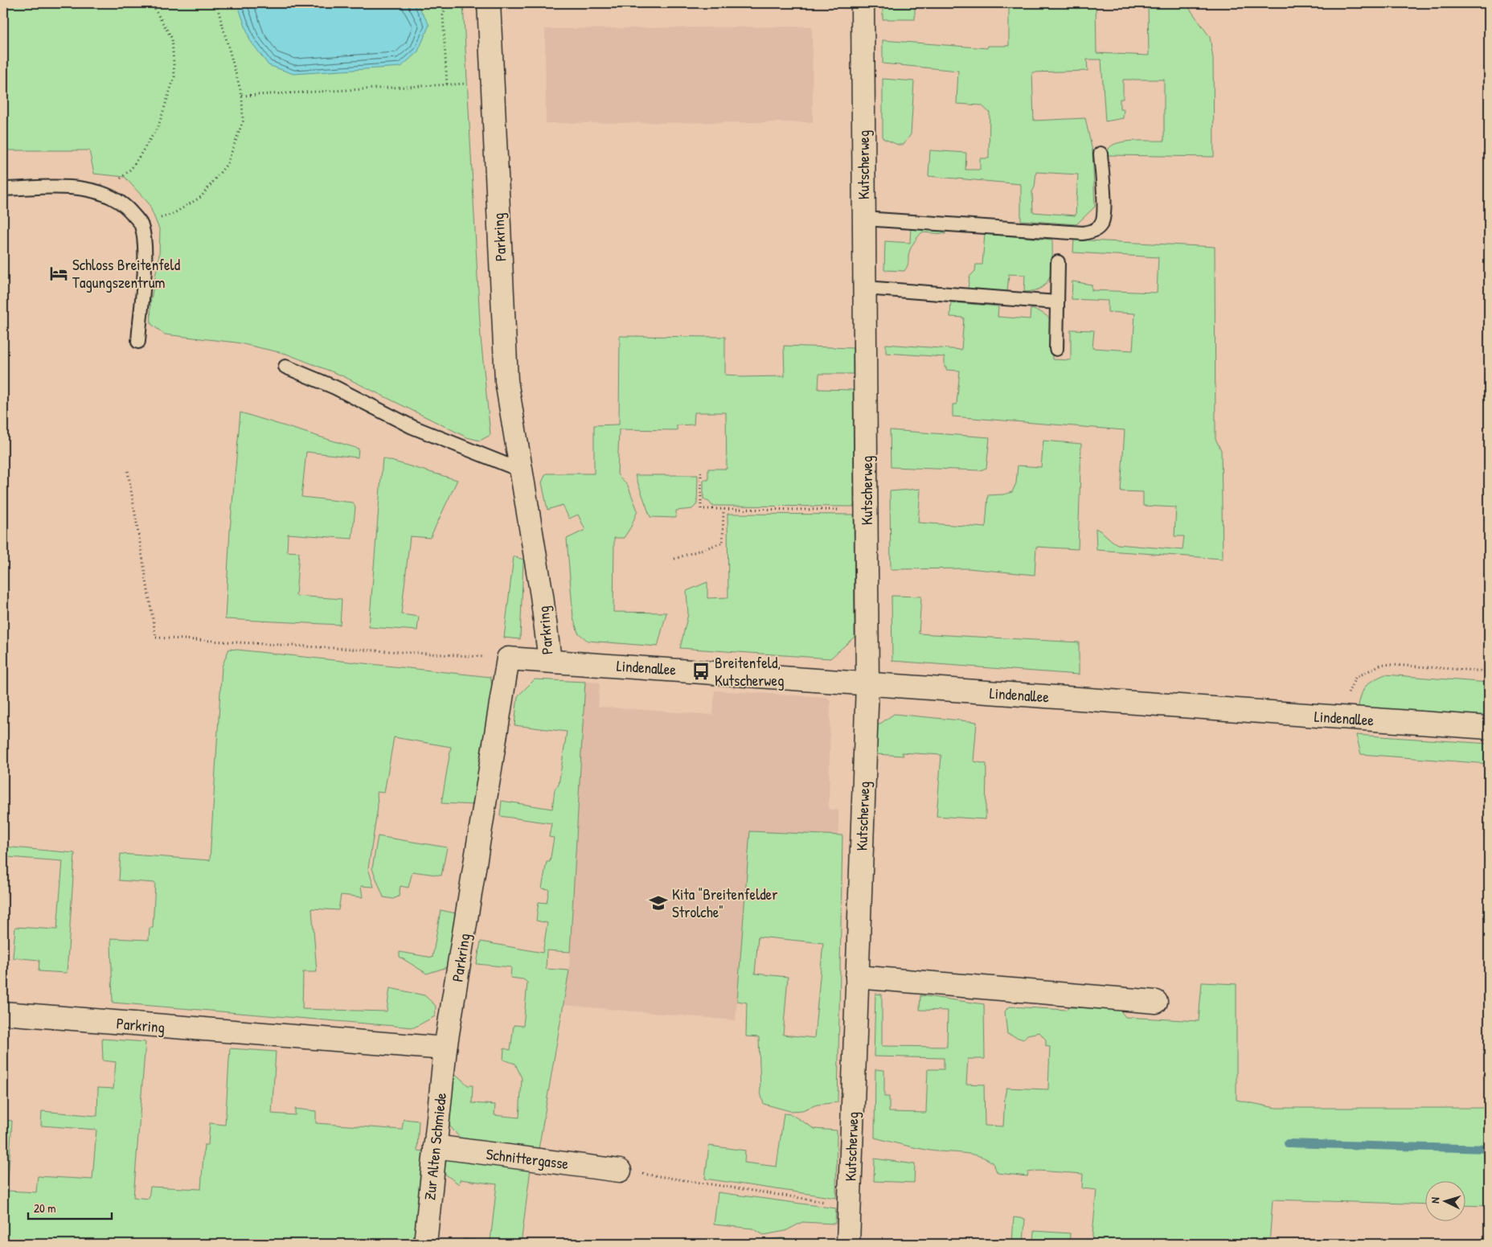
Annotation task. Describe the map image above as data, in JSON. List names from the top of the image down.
{
  "streets": {
    "street": [
      "Kutscherweg",
      "Parkring",
      "Lindenallee",
      "Zur Alten Schmiede",
      "Schnittergasse"
    ]
  },
  "crossings": [
    ["Kutscherweg", "Lindenallee"],
    ["Parkring", "Lindenallee"],
    ["Parkring", "Zur Alten Schmiede"],
    ["Zur Alten Schmiede", "Schnittergasse"]
  ],
  "places": {
    "hotel": ["Schloss Breitenfeld Tagungszentrum"],
    "bus stop": ["Breitenfeld, Kutscherweg"],
    "school or university": ["Kita \"Breitenfelder Strolche\""]
  },
  "scale_bar": "20 m",
  "north": "left"
}
